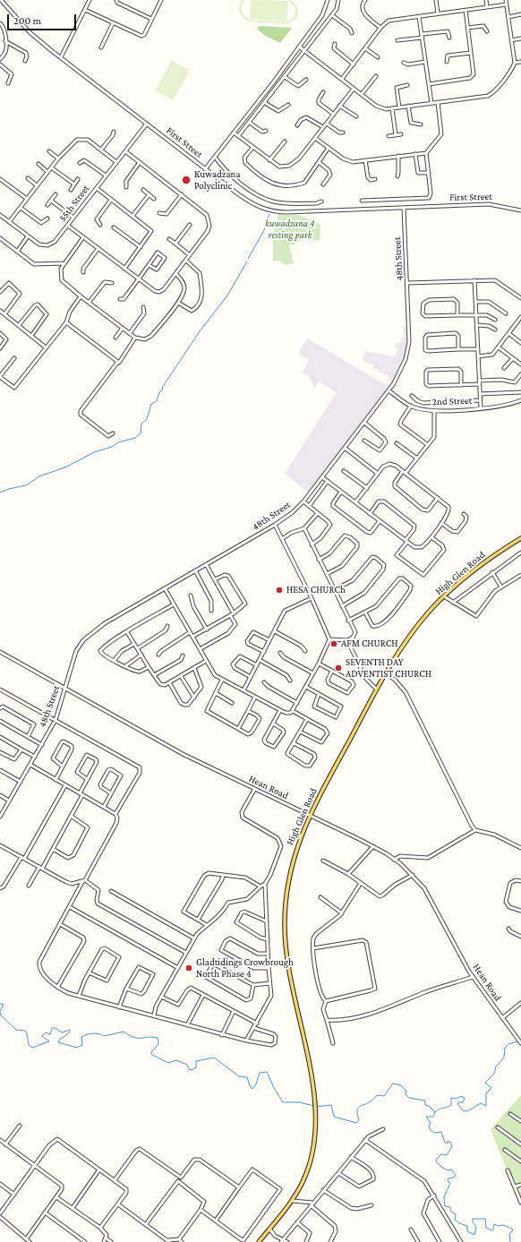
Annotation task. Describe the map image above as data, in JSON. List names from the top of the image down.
{
  "streets": {
    "main road": ["High Glen Road"],
    "street": [
      "First Street",
      "55th Street",
      "48th Street",
      "2nd Street",
      "Hean Road"
    ]
  },
  "crossings": [
    ["First Street", "55th Street"],
    ["First Street", "48th Street"],
    ["48th Street", "2nd Street"],
    ["48th Street", "Hean Road"],
    ["High Glen Road", "Hean Road"]
  ],
  "parks": ["kuwadzana 4 resting park"],
  "places": [
    "Kuwadzana Polyclinic",
    "HESA CHURCh",
    "AFM CHURCH",
    "SEVENTH DAY ADVENTIST CHURCH",
    "Gladtidings Crowbrough North Phase 4"
  ],
  "scale_bar": "200 m"
}
